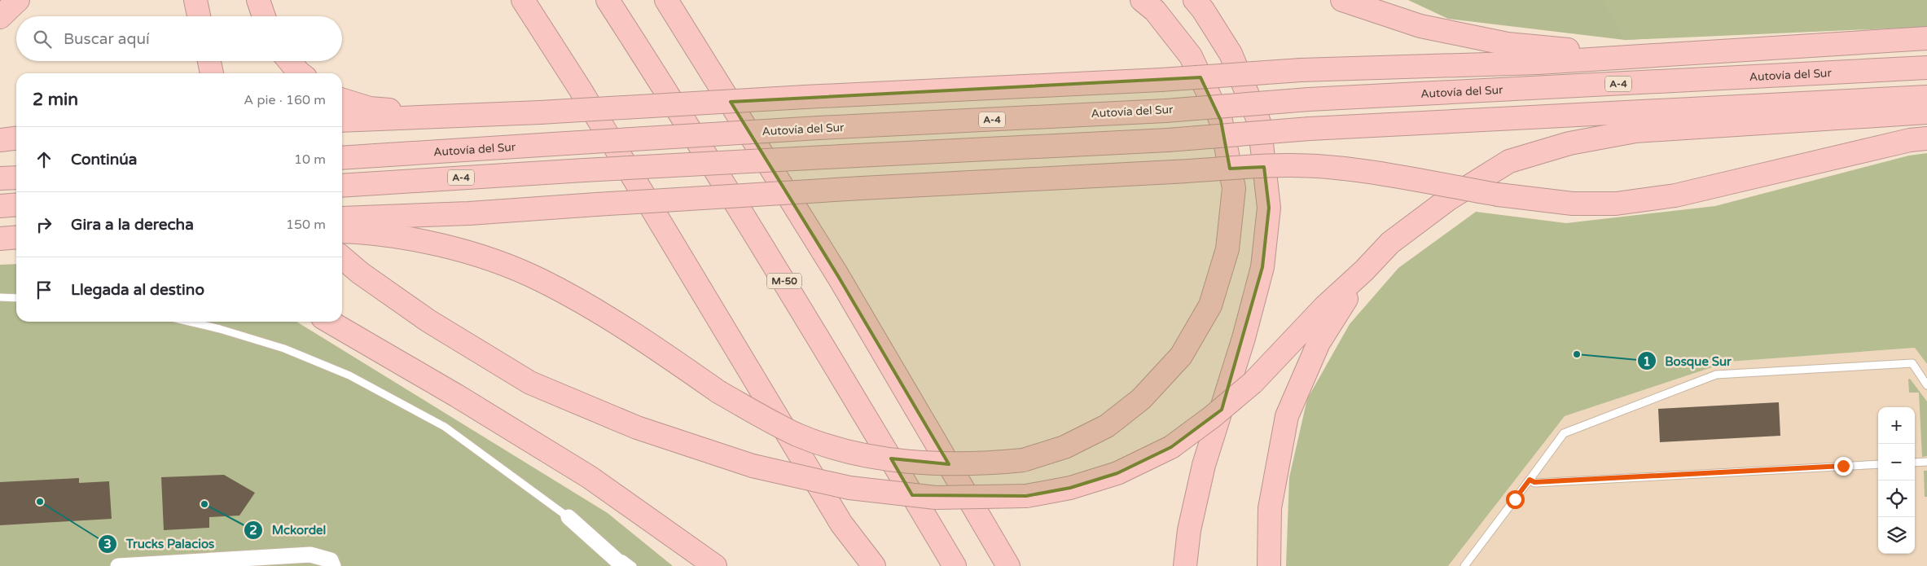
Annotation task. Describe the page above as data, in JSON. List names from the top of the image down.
{
  "streets": {
    "highway": ["Autovía del Sur", "A-4", "M-50"]
  },
  "places": ["Bosque Sur", "Trucks Palacios", "Mckordel"],
  "page": {
    "search": "Buscar aquí",
    "heading": ["2 min", "A pie · 160 m"],
    "list": [
      ["Continúa", "10 m"],
      ["Gira a la derecha", "150 m"],
      "Llegada al destino"
    ],
    "map_buttons": ["+", "−"]
  }
}
